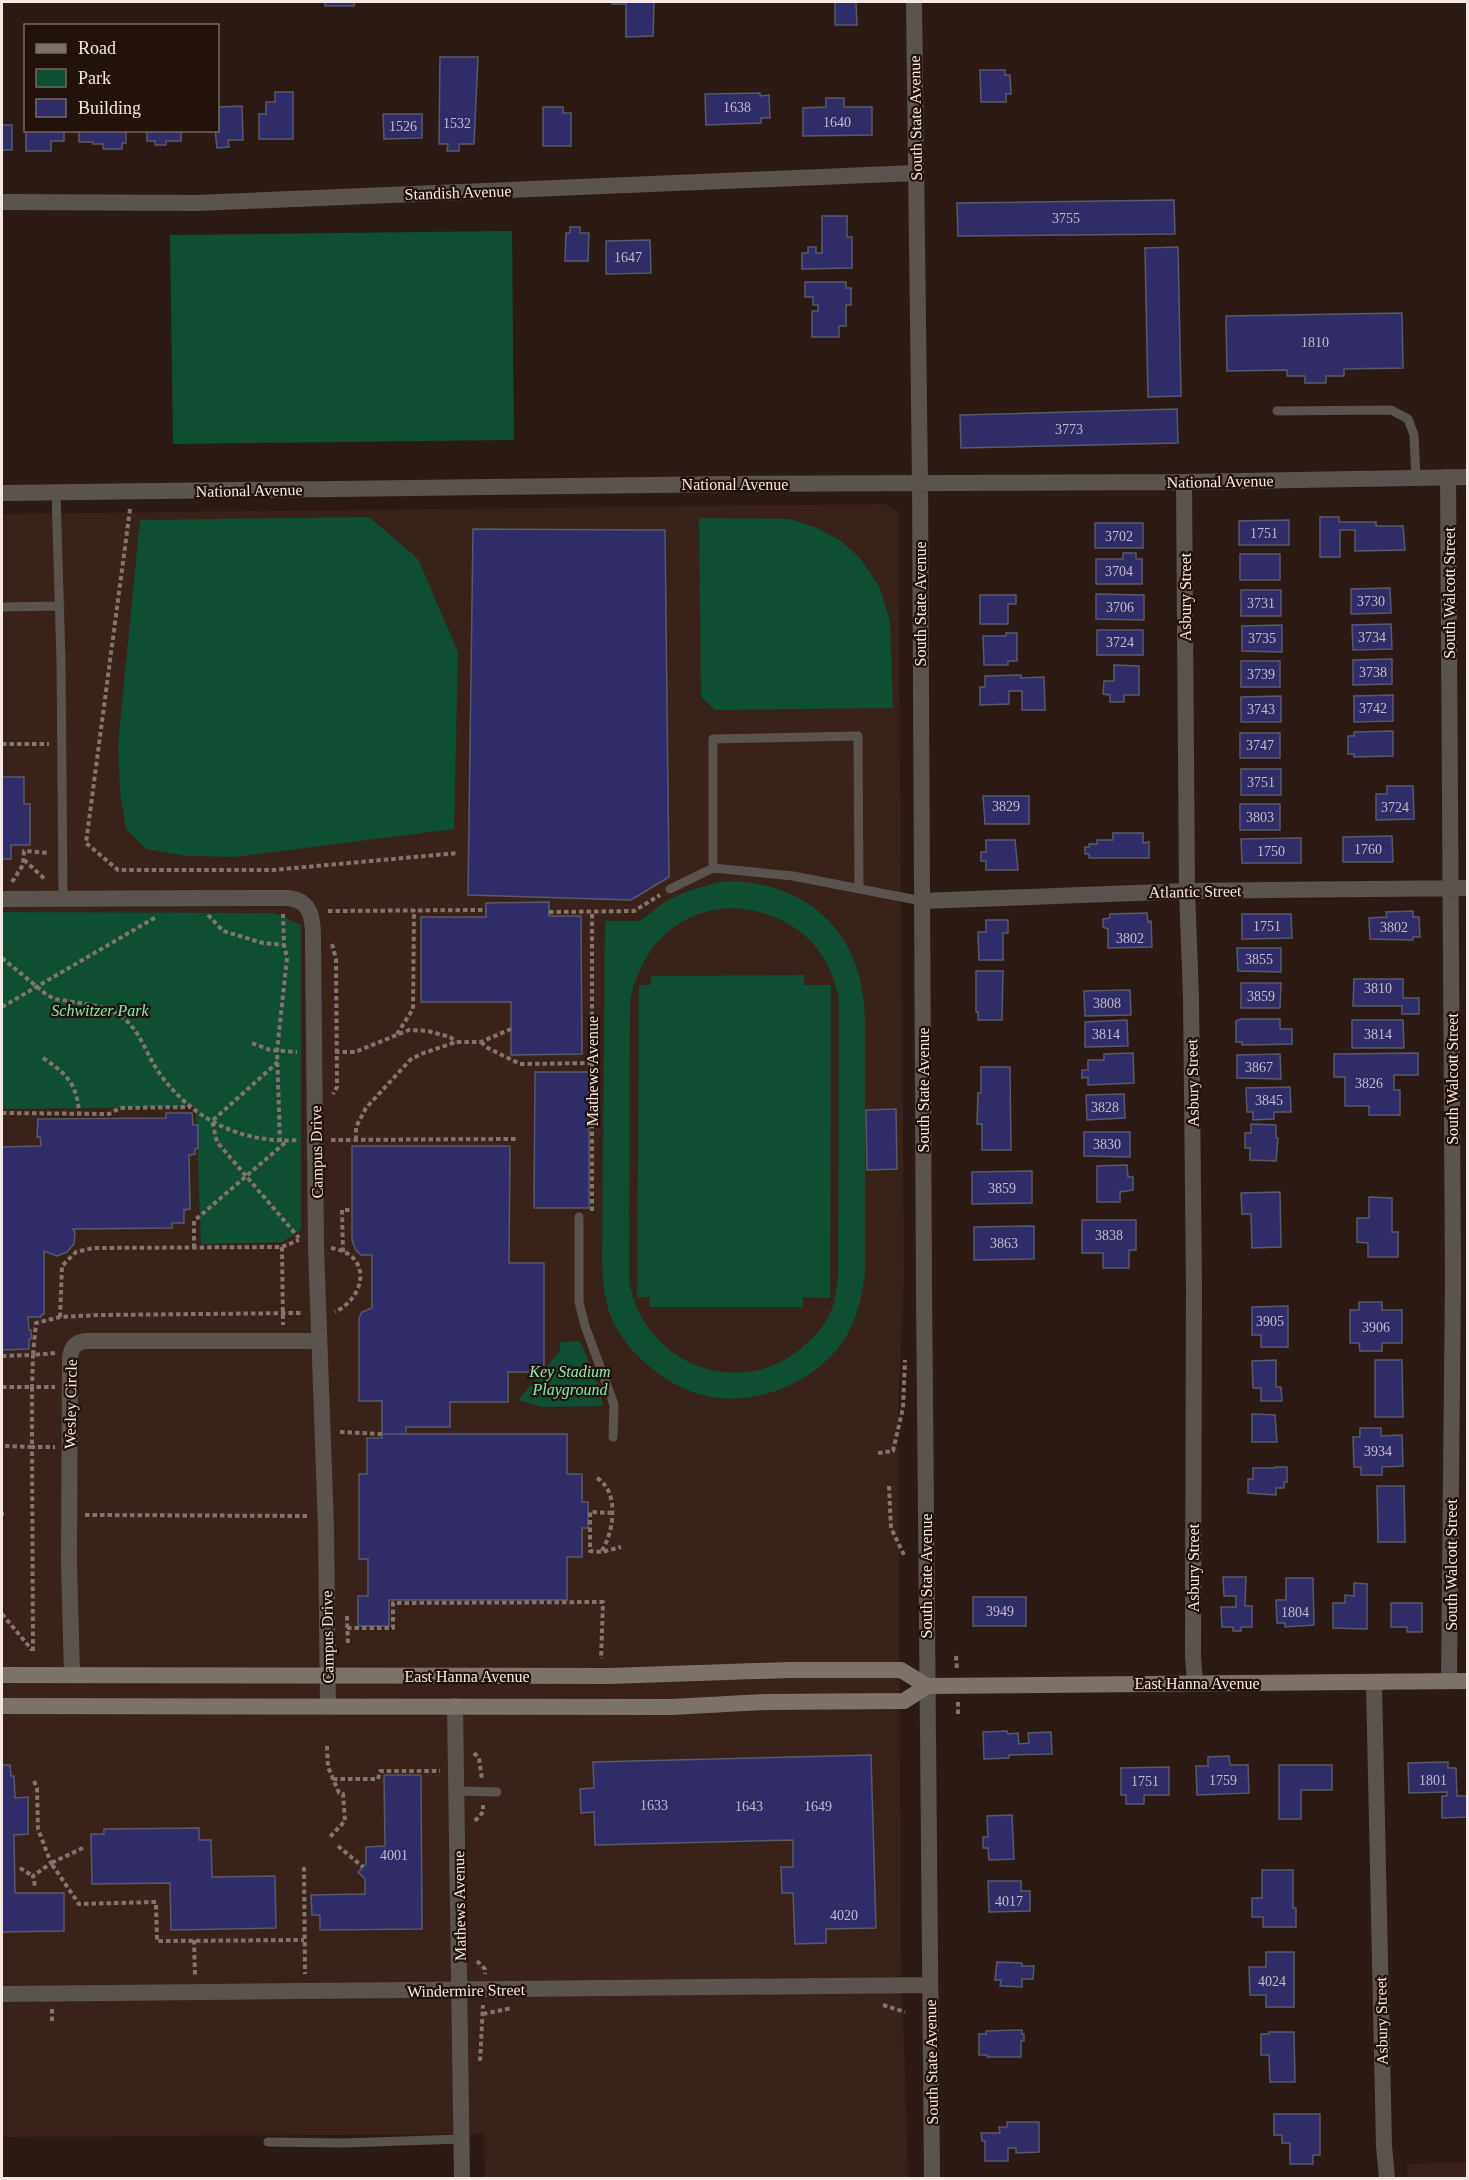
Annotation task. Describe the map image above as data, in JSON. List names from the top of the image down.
{
  "streets": {
    "main road": ["East Hanna Avenue"],
    "street": [
      "South State Avenue",
      "Standish Avenue",
      "National Avenue",
      "South Walcott Street",
      "Asbury Street",
      "Atlantic Street",
      "Mathews Avenue",
      "Campus Drive",
      "Wesley Circle",
      "Windermire Street"
    ]
  },
  "crossings": [
    ["South State Avenue", "Standish Avenue"],
    ["South State Avenue", "National Avenue"],
    ["South State Avenue", "Atlantic Street"],
    ["South State Avenue", "East Hanna Avenue"],
    ["South State Avenue", "Windermire Street"],
    ["National Avenue", "South Walcott Street"],
    ["National Avenue", "Asbury Street"],
    ["South Walcott Street", "Atlantic Street"],
    ["South Walcott Street", "East Hanna Avenue"],
    ["Asbury Street", "Atlantic Street"],
    ["Asbury Street", "East Hanna Avenue"],
    ["Mathews Avenue", "East Hanna Avenue"],
    ["Mathews Avenue", "Windermire Street"],
    ["Campus Drive", "Wesley Circle"],
    ["Campus Drive", "East Hanna Avenue"],
    ["Wesley Circle", "East Hanna Avenue"]
  ],
  "parks": ["Schwitzer Park", "Key Stadium Playground"],
  "house_numbers": [
    "1638",
    "1640",
    "1532",
    "1526",
    "3755",
    "1647",
    "1810",
    "3773",
    "1751",
    "3702",
    "3704",
    "3730",
    "3731",
    "3706",
    "3734",
    "3735",
    "3724",
    "3738",
    "3739",
    "3742",
    "3743",
    "3747",
    "3751",
    "3829",
    "3724",
    "3803",
    "1760",
    "1750",
    "1751",
    "3802",
    "3802",
    "3855",
    "3810",
    "3859",
    "3808",
    "3814",
    "3814",
    "3867",
    "3826",
    "3845",
    "3828",
    "3830",
    "3859",
    "3838",
    "3863",
    "3905",
    "3906",
    "3934",
    "3949",
    "1804",
    "1759",
    "1801",
    "1751",
    "1633",
    "1643",
    "1649",
    "4001",
    "4017",
    "4020",
    "4024"
  ],
  "legend": ["Road", "Park", "Building"]
}
